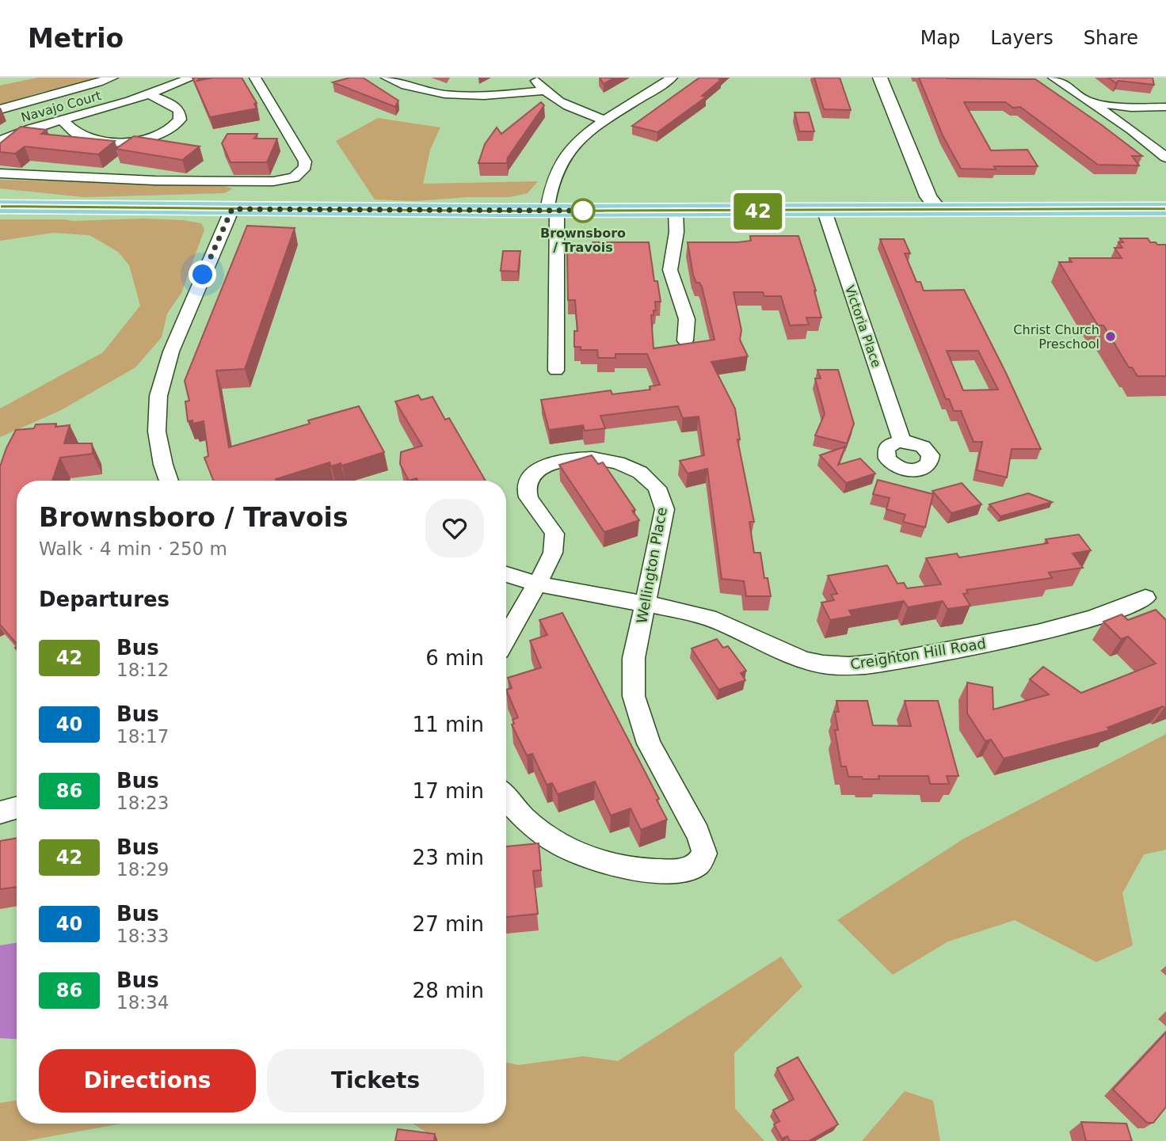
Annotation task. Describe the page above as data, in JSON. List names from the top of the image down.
{
  "streets": {
    "street": [
      "Navajo Court",
      "Victoria Place",
      "Wellington Place",
      "Creighton Hill Road"
    ]
  },
  "crossings": [
    ["Wellington Place", "Creighton Hill Road"]
  ],
  "places": ["Brownsboro / Travois", "Christ Church Preschool"],
  "lines": ["bus line 42"],
  "page": {
    "header": "Metrio",
    "nav": ["Map", "Layers", "Share"],
    "on_map": "42",
    "heading": [
      ["Brownsboro / Travois", "Walk · 4 min · 250 m"],
      "Departures"
    ],
    "list": [
      {
        "mark": "42",
        "name": "Bus",
        "note": "18:12",
        "value": "6 min"
      },
      {
        "mark": "40",
        "name": "Bus",
        "note": "18:17",
        "value": "11 min"
      },
      {
        "mark": "86",
        "name": "Bus",
        "note": "18:23",
        "value": "17 min"
      },
      {
        "mark": "42",
        "name": "Bus",
        "note": "18:29",
        "value": "23 min"
      },
      {
        "mark": "40",
        "name": "Bus",
        "note": "18:33",
        "value": "27 min"
      },
      {
        "mark": "86",
        "name": "Bus",
        "note": "18:34",
        "value": "28 min"
      }
    ],
    "buttons": ["Directions", "Tickets"]
  }
}
